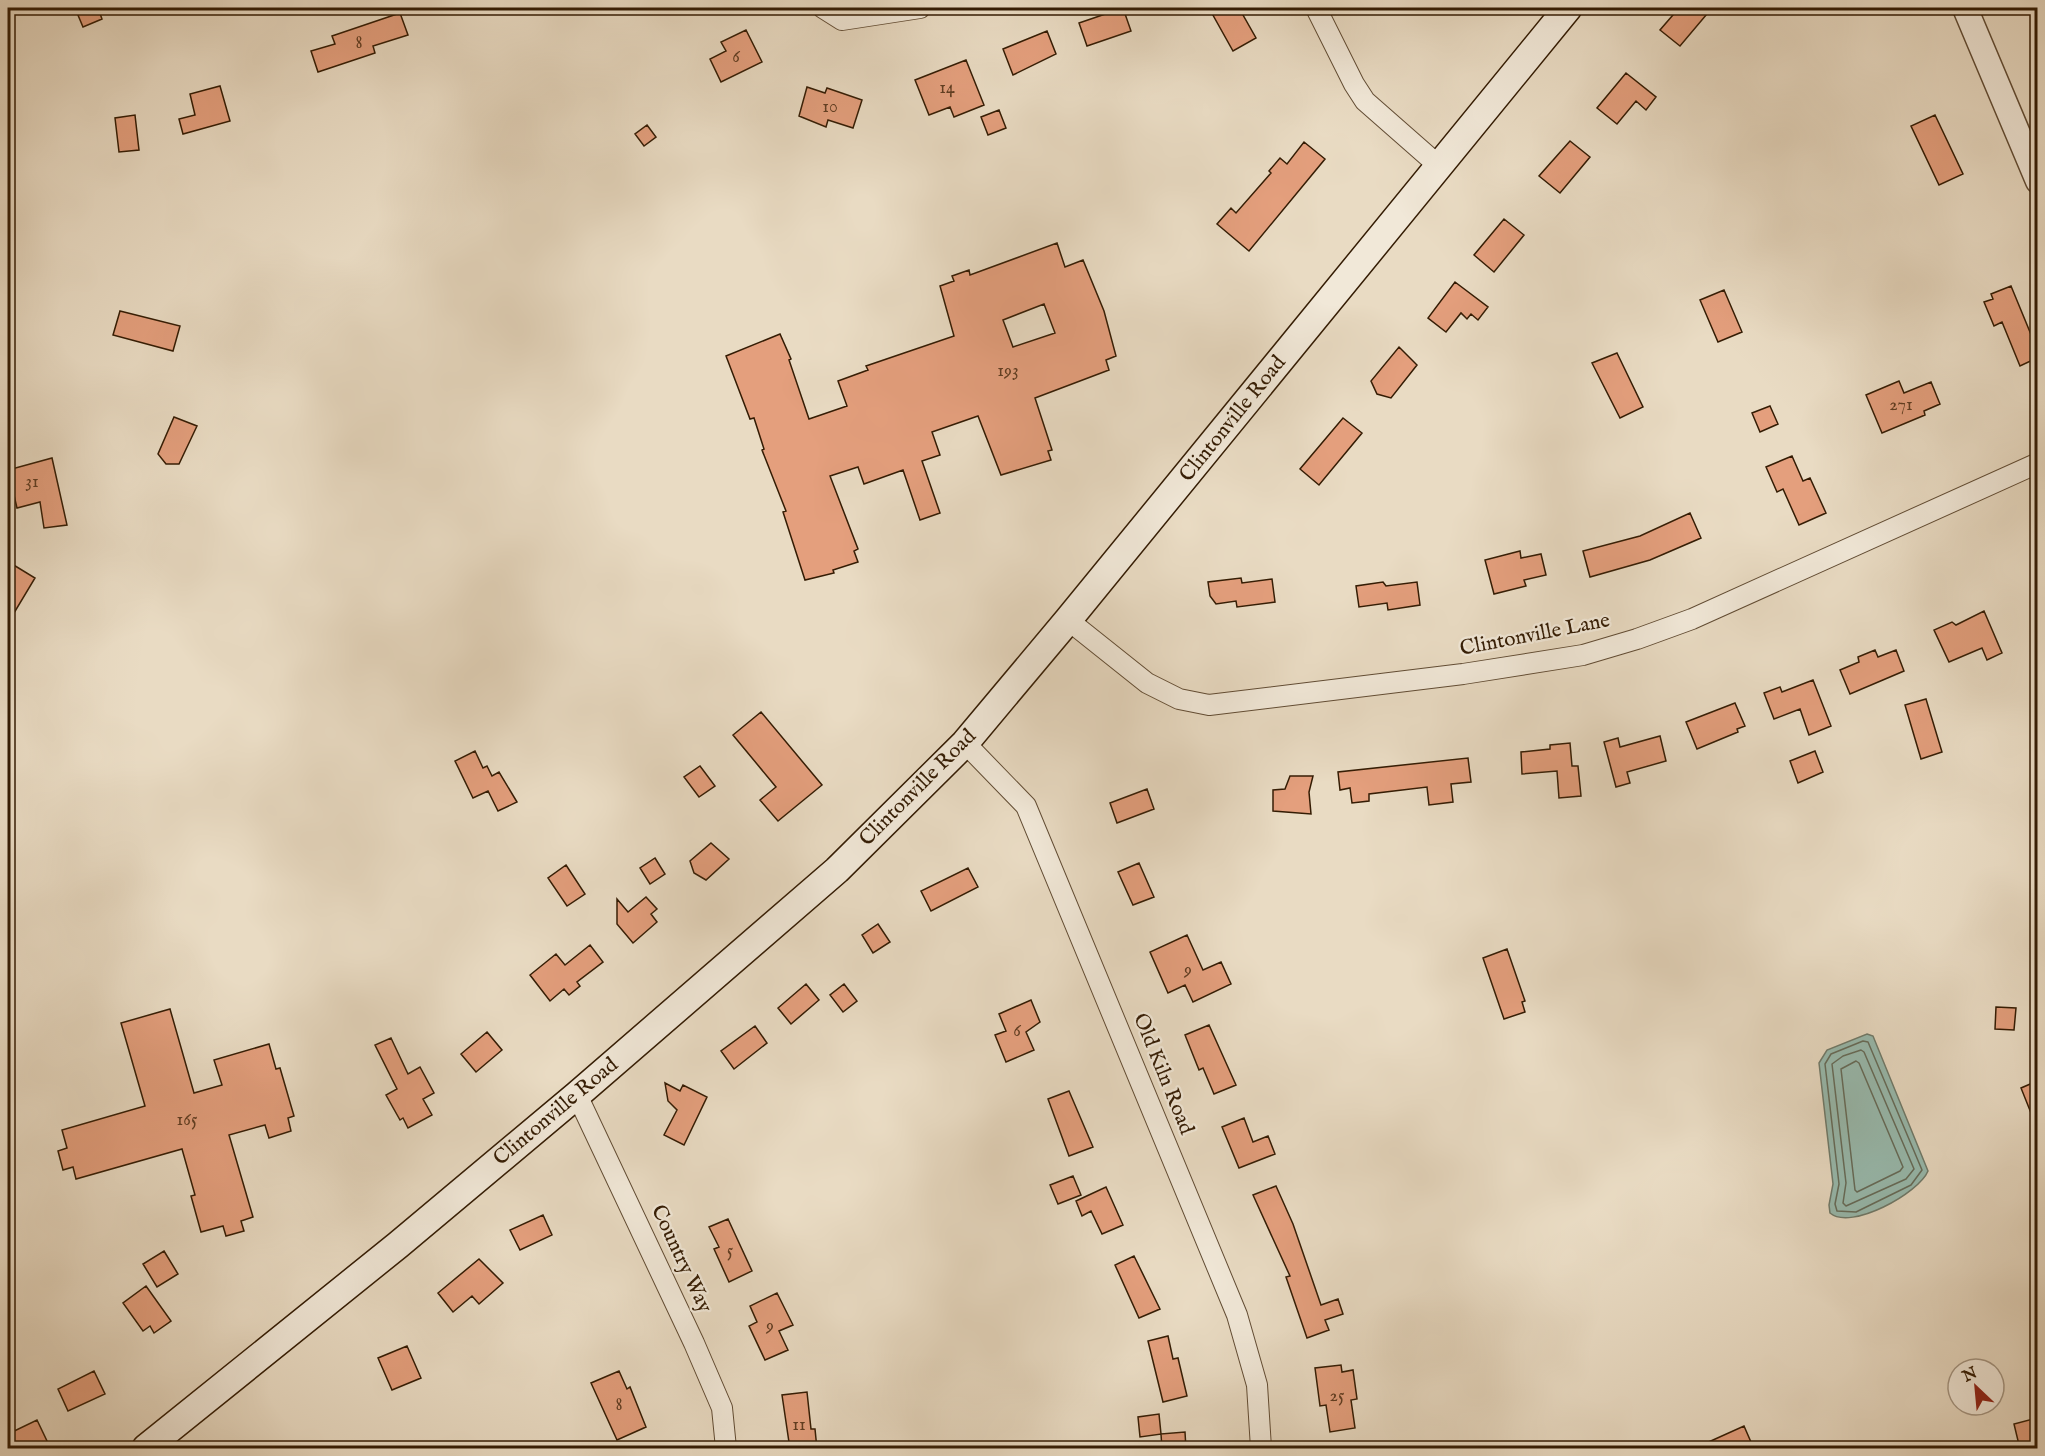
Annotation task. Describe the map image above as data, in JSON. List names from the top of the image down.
{
  "streets": {
    "main road": ["Clintonville Road"],
    "street": ["Clintonville Lane", "Old Kiln Road", "Country Way"]
  },
  "crossings": [
    ["Clintonville Road", "Clintonville Lane"],
    ["Clintonville Road", "Old Kiln Road"],
    ["Clintonville Road", "Country Way"]
  ],
  "house_numbers": [
    "8",
    "6",
    "14",
    "10",
    "193",
    "271",
    "31",
    "9",
    "6",
    "165",
    "5",
    "9",
    "25",
    "8",
    "11"
  ],
  "north": "top left"
}
